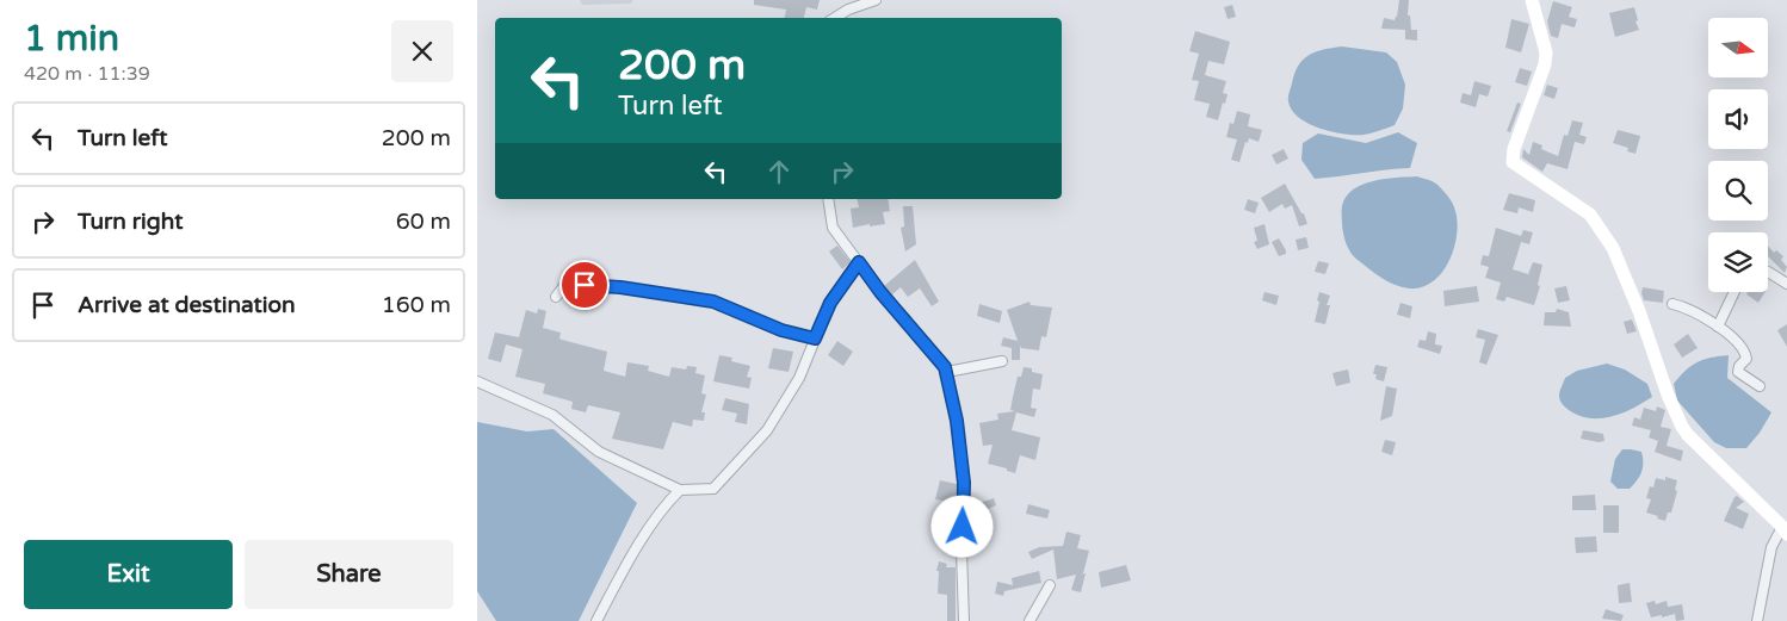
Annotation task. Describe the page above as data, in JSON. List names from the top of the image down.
{
  "north": "right",
  "page": {
    "heading": ["1 min", "420 m · 11:39"],
    "turn": ["200 m", "Turn left"],
    "list": [
      {
        "name": "Turn left",
        "value": "200 m"
      },
      {
        "name": "Turn right",
        "value": "60 m"
      },
      {
        "name": "Arrive at destination",
        "value": "160 m"
      }
    ],
    "buttons": ["Exit", "Share"]
  }
}
